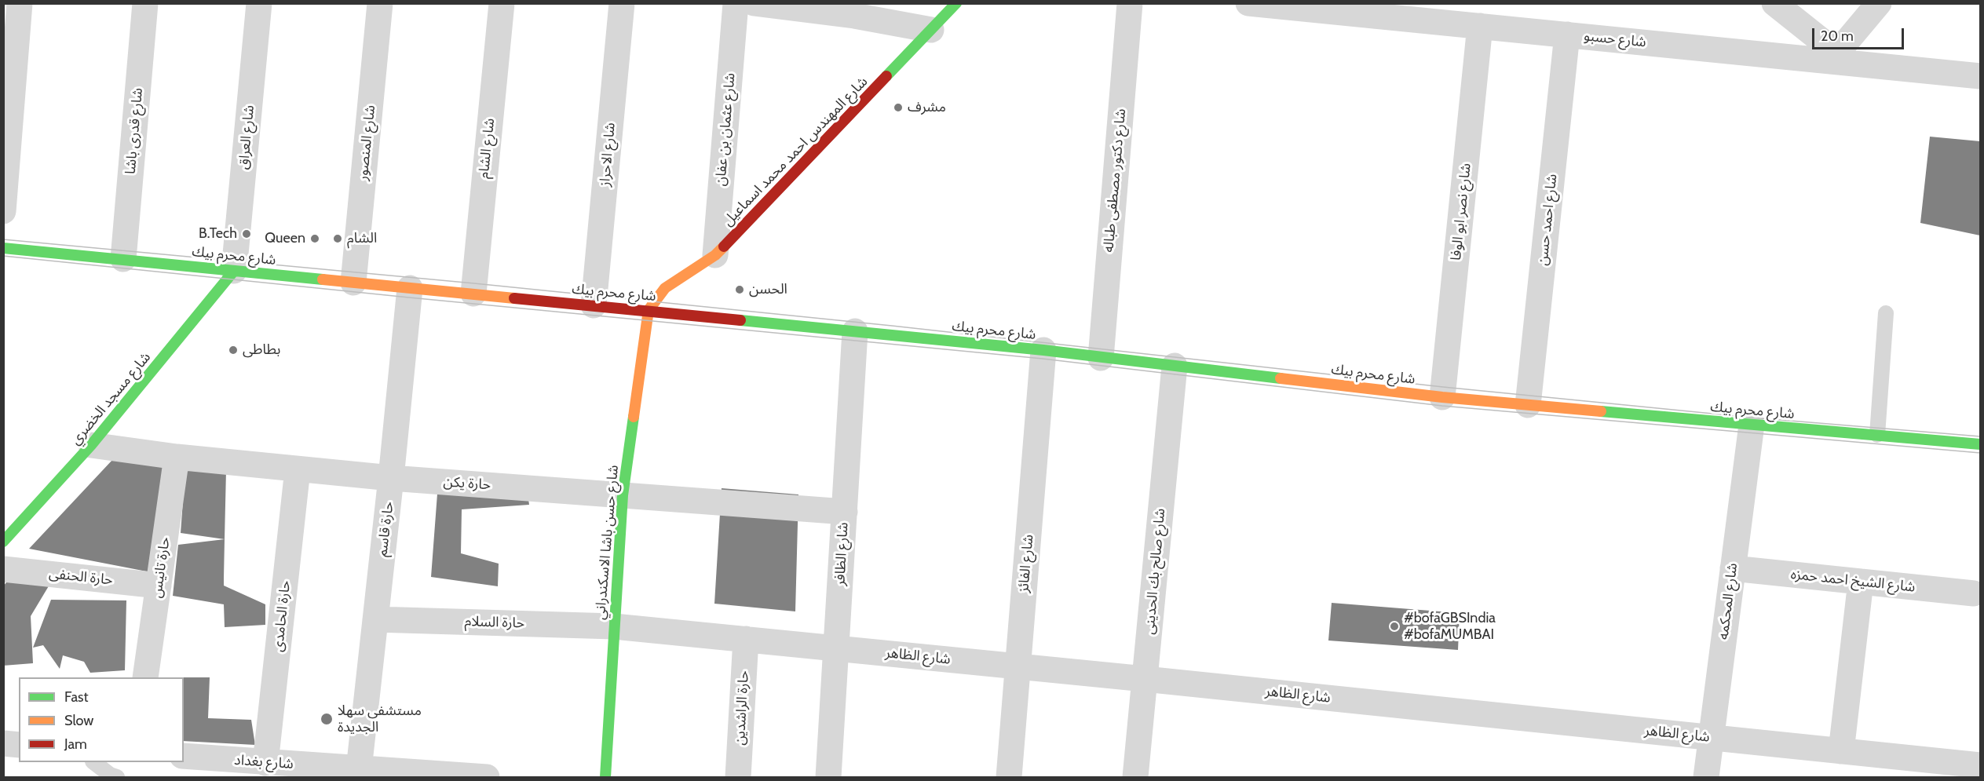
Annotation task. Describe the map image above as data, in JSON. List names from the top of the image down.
{
  "streets": {
    "main road": [
      "شارع المهندس احمد محمد اسماعيل",
      "شارع محرم بيك",
      "شارع مسجد الخضري",
      "شارع حسن باشا الاسكندراني"
    ],
    "street": [
      "شارع حسبو",
      "شارع عثمان بن عفان",
      "شارع قدرى باشا",
      "شارع العراق",
      "شارع المنصور",
      "شارع الشام",
      "شارع الاحراز",
      "شارع دكتور مصطفى طباله",
      "شارع نصر ابو الوفا",
      "شارع احمد حسن",
      "حارة يكن",
      "حارة قاسم",
      "شارع الظافر",
      "شارع الفائز",
      "حارة تانيس",
      "شارع صالح بك الحدينى",
      "حارة الحنفى",
      "شارع الشيخ احمد حمزه",
      "شارع المحكمه",
      "حارة الحامدى",
      "حارة السلام",
      "شارع الظاهر",
      "حارة الراشدين",
      "شارع بغداد"
    ]
  },
  "crossings": [
    ["شارع حسبو", "شارع نصر ابو الوفا"],
    ["شارع حسبو", "شارع احمد حسن"],
    ["شارع عثمان بن عفان", "شارع المهندس احمد محمد اسماعيل"],
    ["شارع قدرى باشا", "شارع محرم بيك"],
    ["شارع العراق", "شارع محرم بيك"],
    ["شارع العراق", "شارع مسجد الخضري"],
    ["شارع المنصور", "شارع محرم بيك"],
    ["شارع الشام", "شارع محرم بيك"],
    ["شارع المهندس احمد محمد اسماعيل", "شارع محرم بيك"],
    ["شارع المهندس احمد محمد اسماعيل", "شارع حسن باشا الاسكندراني"],
    ["شارع الاحراز", "شارع محرم بيك"],
    ["شارع دكتور مصطفى طباله", "شارع محرم بيك"],
    ["شارع نصر ابو الوفا", "شارع محرم بيك"],
    ["شارع احمد حسن", "شارع محرم بيك"],
    ["شارع محرم بيك", "شارع مسجد الخضري"],
    ["شارع محرم بيك", "حارة قاسم"],
    ["شارع محرم بيك", "شارع حسن باشا الاسكندراني"],
    ["شارع محرم بيك", "شارع الظافر"],
    ["شارع محرم بيك", "شارع الفائز"],
    ["شارع محرم بيك", "شارع صالح بك الحدينى"],
    ["شارع محرم بيك", "شارع المحكمه"],
    ["شارع مسجد الخضري", "حارة يكن"],
    ["حارة يكن", "حارة قاسم"],
    ["حارة يكن", "شارع حسن باشا الاسكندراني"],
    ["حارة يكن", "شارع الظافر"],
    ["حارة يكن", "حارة تانيس"],
    ["حارة يكن", "حارة الحامدى"],
    ["حارة قاسم", "حارة السلام"],
    ["حارة قاسم", "شارع بغداد"],
    ["شارع حسن باشا الاسكندراني", "حارة السلام"],
    ["شارع حسن باشا الاسكندراني", "شارع الظاهر"],
    ["شارع الظافر", "شارع الظاهر"],
    ["شارع الفائز", "شارع الظاهر"],
    ["حارة تانيس", "حارة الحنفى"],
    ["شارع صالح بك الحدينى", "شارع الظاهر"],
    ["شارع الشيخ احمد حمزه", "شارع المحكمه"],
    ["شارع المحكمه", "شارع الظاهر"],
    ["حارة الحامدى", "شارع بغداد"],
    ["حارة السلام", "شارع الظاهر"],
    ["شارع الظاهر", "حارة الراشدين"]
  ],
  "places": [
    "مشرف",
    "B.Tech",
    "Queen",
    "الشام",
    "الحسن",
    "بطاطى",
    "#bofaGBSIndia #bofaMUMBAI",
    "مستشفى سهلا الجديدة"
  ],
  "legend": ["Fast", "Slow", "Jam"],
  "scale_bar": "20 m"
}
